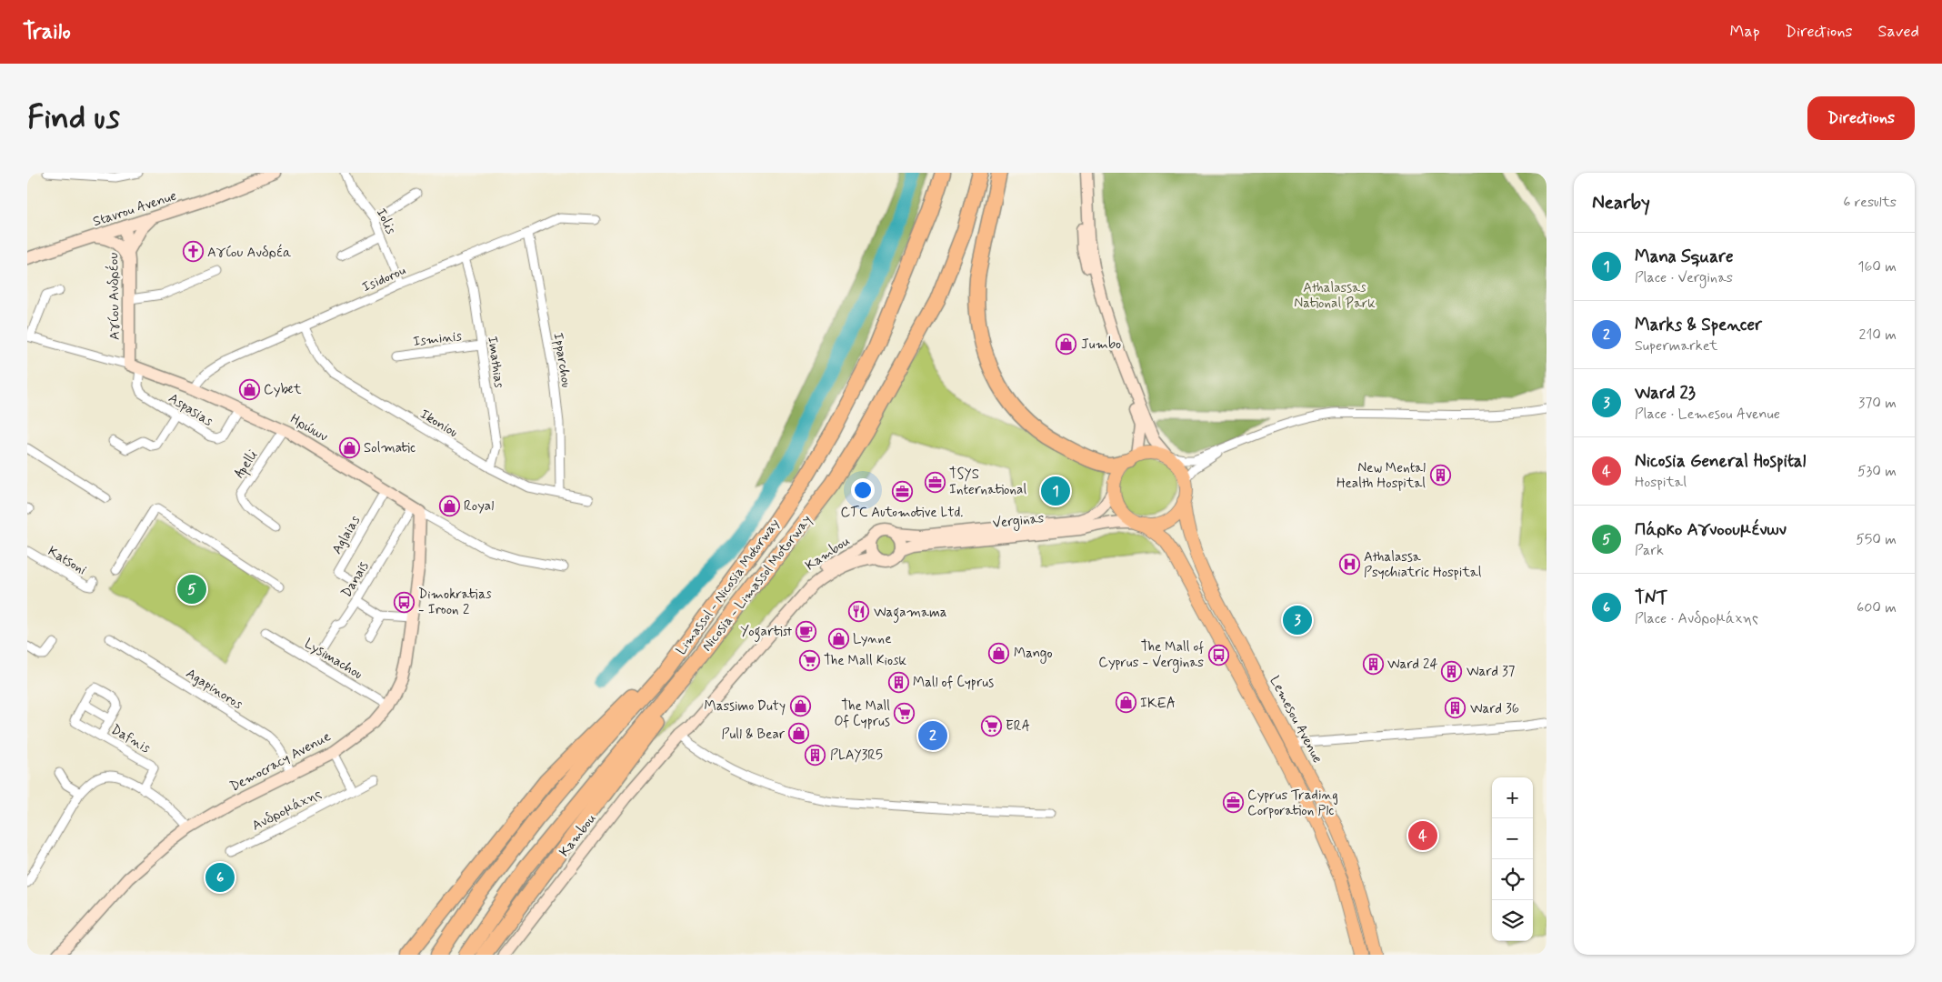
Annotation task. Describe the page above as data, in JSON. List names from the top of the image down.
{
  "streets": {
    "highway": ["Nicosia - Limassol Motorway", "Limassol - Nicosia Motorway"],
    "main road": ["Lemesou Avenue"],
    "street": [
      "Stavrou Avenue",
      "Iolis",
      "Isidorou",
      "Αγίου Ανδρέου",
      "Isminis",
      "Ipparchou",
      "Imathias",
      "Aspasias",
      "Ikoniou",
      "Ηρώων",
      "Apelli",
      "Verginas",
      "Aglaias",
      "Kambou",
      "Katsoni",
      "Danais",
      "Lysimachou",
      "Agapinoros",
      "Dafnis",
      "Democracy Avenue",
      "Ανδρομάχης"
    ]
  },
  "crossings": [
    ["Stavrou Avenue", "Αγίου Ανδρέου"],
    ["Iolis", "Isidorou"],
    ["Isidorou", "Ipparchou"],
    ["Isidorou", "Imathias"],
    ["Isidorou", "Ikoniou"],
    ["Isidorou", "Ηρώων"],
    ["Αγίου Ανδρέου", "Aspasias"],
    ["Αγίου Ανδρέου", "Ηρώων"],
    ["Isminis", "Imathias"],
    ["Ipparchou", "Ikoniou"],
    ["Imathias", "Ikoniou"],
    ["Aspasias", "Ηρώων"],
    ["Ηρώων", "Apelli"],
    ["Ηρώων", "Aglaias"],
    ["Ηρώων", "Danais"],
    ["Ηρώων", "Democracy Avenue"],
    ["Verginas", "Kambou"],
    ["Verginas", "Lemesou Avenue"],
    ["Danais", "Lysimachou"],
    ["Danais", "Democracy Avenue"],
    ["Lysimachou", "Democracy Avenue"],
    ["Agapinoros", "Democracy Avenue"]
  ],
  "parks": ["Athalassas National Park"],
  "places": {
    "church": ["Αγίου Ανδρέα"],
    "shop": [
      "Jumbo",
      "Cybet",
      "Solmatic",
      "Royal",
      "Lynne",
      "Mango",
      "IKEA",
      "Massimo Duty",
      "Pull & Bear"
    ],
    "building": [
      "New Mental Health Hospital",
      "Ward 24",
      "Ward 37",
      "Mall of Cyprus",
      "Ward 36",
      "PLAY3R5"
    ],
    "office": ["TSYS International", "CTC Automotive Ltd.", "Cyprus Trading Corporation Plc"],
    "hospital": ["Athalassa Psychiatric Hospital"],
    "bus stop": ["Dimokratias - Iroon 2", "The Mall of Cyprus - Verginas"],
    "restaurant": ["Wagamama"],
    "cafe": ["Yogartist"],
    "supermarket": ["The Mall Kiosk", "The Mall Of Cyprus", "ERA"]
  },
  "page": {
    "header": "Trailo",
    "nav": ["Map", "Directions", "Saved"],
    "buttons": "Directions",
    "title": "Find us",
    "heading": ["Nearby", "6 results"],
    "list": [
      {
        "mark": "1",
        "name": "Mana Square",
        "note": "Place · Verginas",
        "value": "160 m"
      },
      {
        "mark": "2",
        "name": "Marks & Spencer",
        "note": "Supermarket",
        "value": "210 m"
      },
      {
        "mark": "3",
        "name": "Ward 23",
        "note": "Place · Lemesou Avenue",
        "value": "370 m"
      },
      {
        "mark": "4",
        "name": "Nicosia General Hospital",
        "note": "Hospital",
        "value": "530 m"
      },
      {
        "mark": "5",
        "name": "Πάρκο Αγνοουμένων",
        "note": "Park",
        "value": "550 m"
      },
      {
        "mark": "6",
        "name": "TNT",
        "note": "Place · Ανδρομάχης",
        "value": "600 m"
      }
    ],
    "pins": [
      "1",
      "5",
      "3",
      "2",
      "4",
      "6"
    ],
    "map_buttons": ["+", "−"]
  }
}
